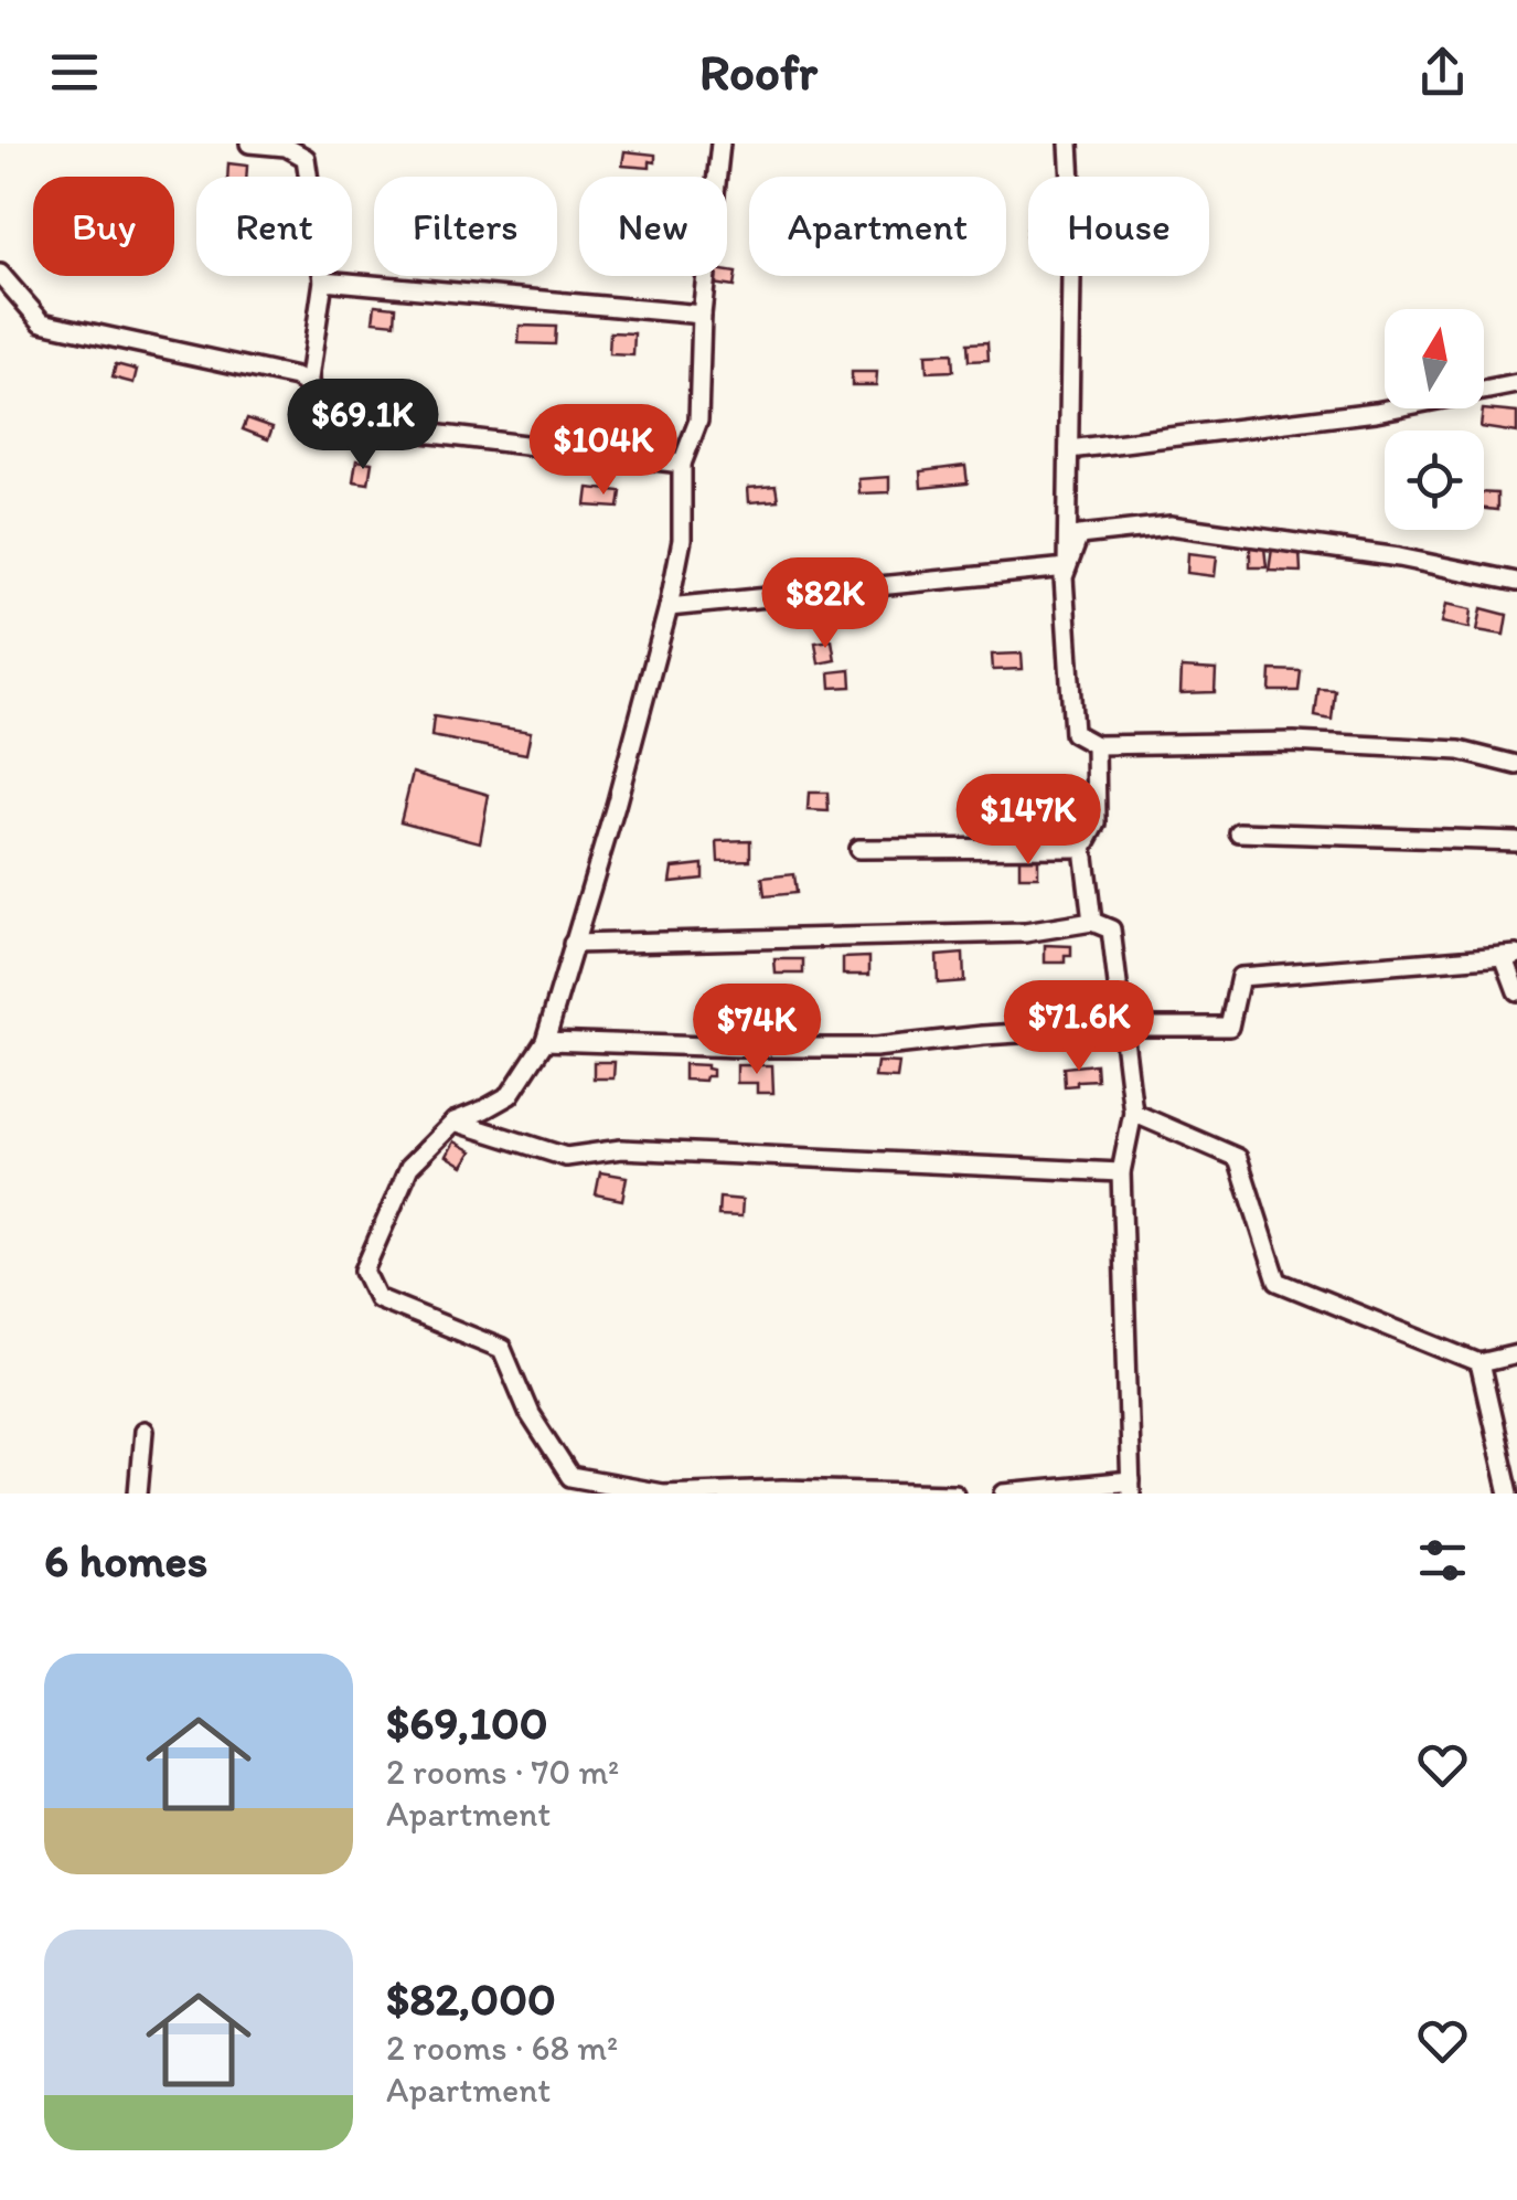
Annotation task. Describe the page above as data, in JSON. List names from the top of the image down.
{
  "north": "top",
  "page": {
    "header": "Roofr",
    "chip": [
      "Buy",
      "Rent",
      "Filters",
      "New",
      "Apartment",
      "House"
    ],
    "price": [
      "$69.1K",
      "$104K",
      "$82K",
      "$147K",
      "$71.6K",
      "$74K"
    ],
    "heading": "6 homes",
    "list": [
      {
        "name": "$69,100",
        "note": "2 rooms · 70 m² · Apartment"
      },
      {
        "name": "$82,000",
        "note": "2 rooms · 68 m² · Apartment"
      }
    ]
  }
}
